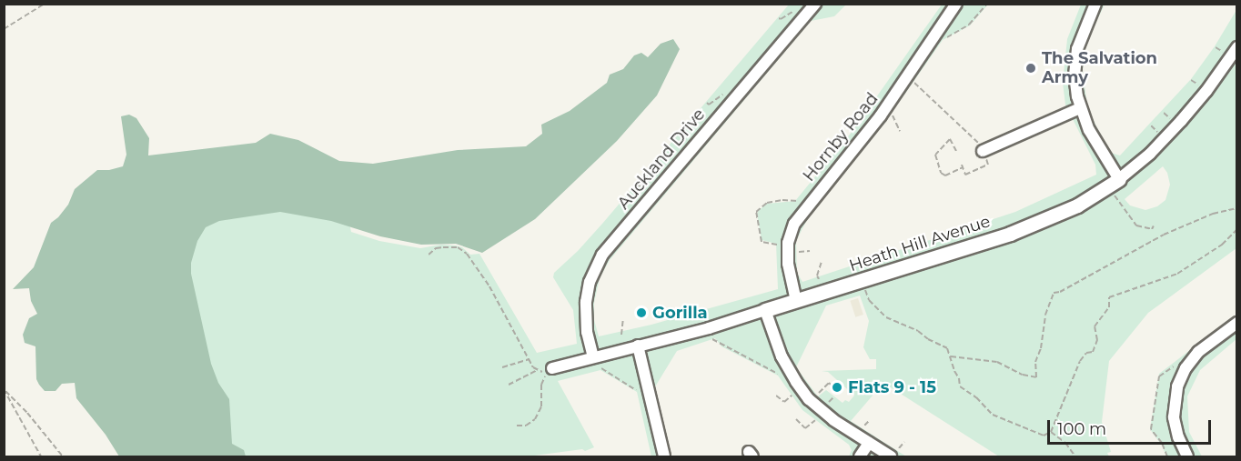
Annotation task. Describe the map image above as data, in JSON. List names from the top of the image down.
{
  "streets": {
    "street": ["Hornby Road", "Auckland Drive", "Heath Hill Avenue"]
  },
  "crossings": [
    ["Hornby Road", "Heath Hill Avenue"],
    ["Auckland Drive", "Heath Hill Avenue"]
  ],
  "places": ["The Salvation Army", "Gorilla", "Flats 9 - 15"],
  "scale_bar": "100 m"
}
